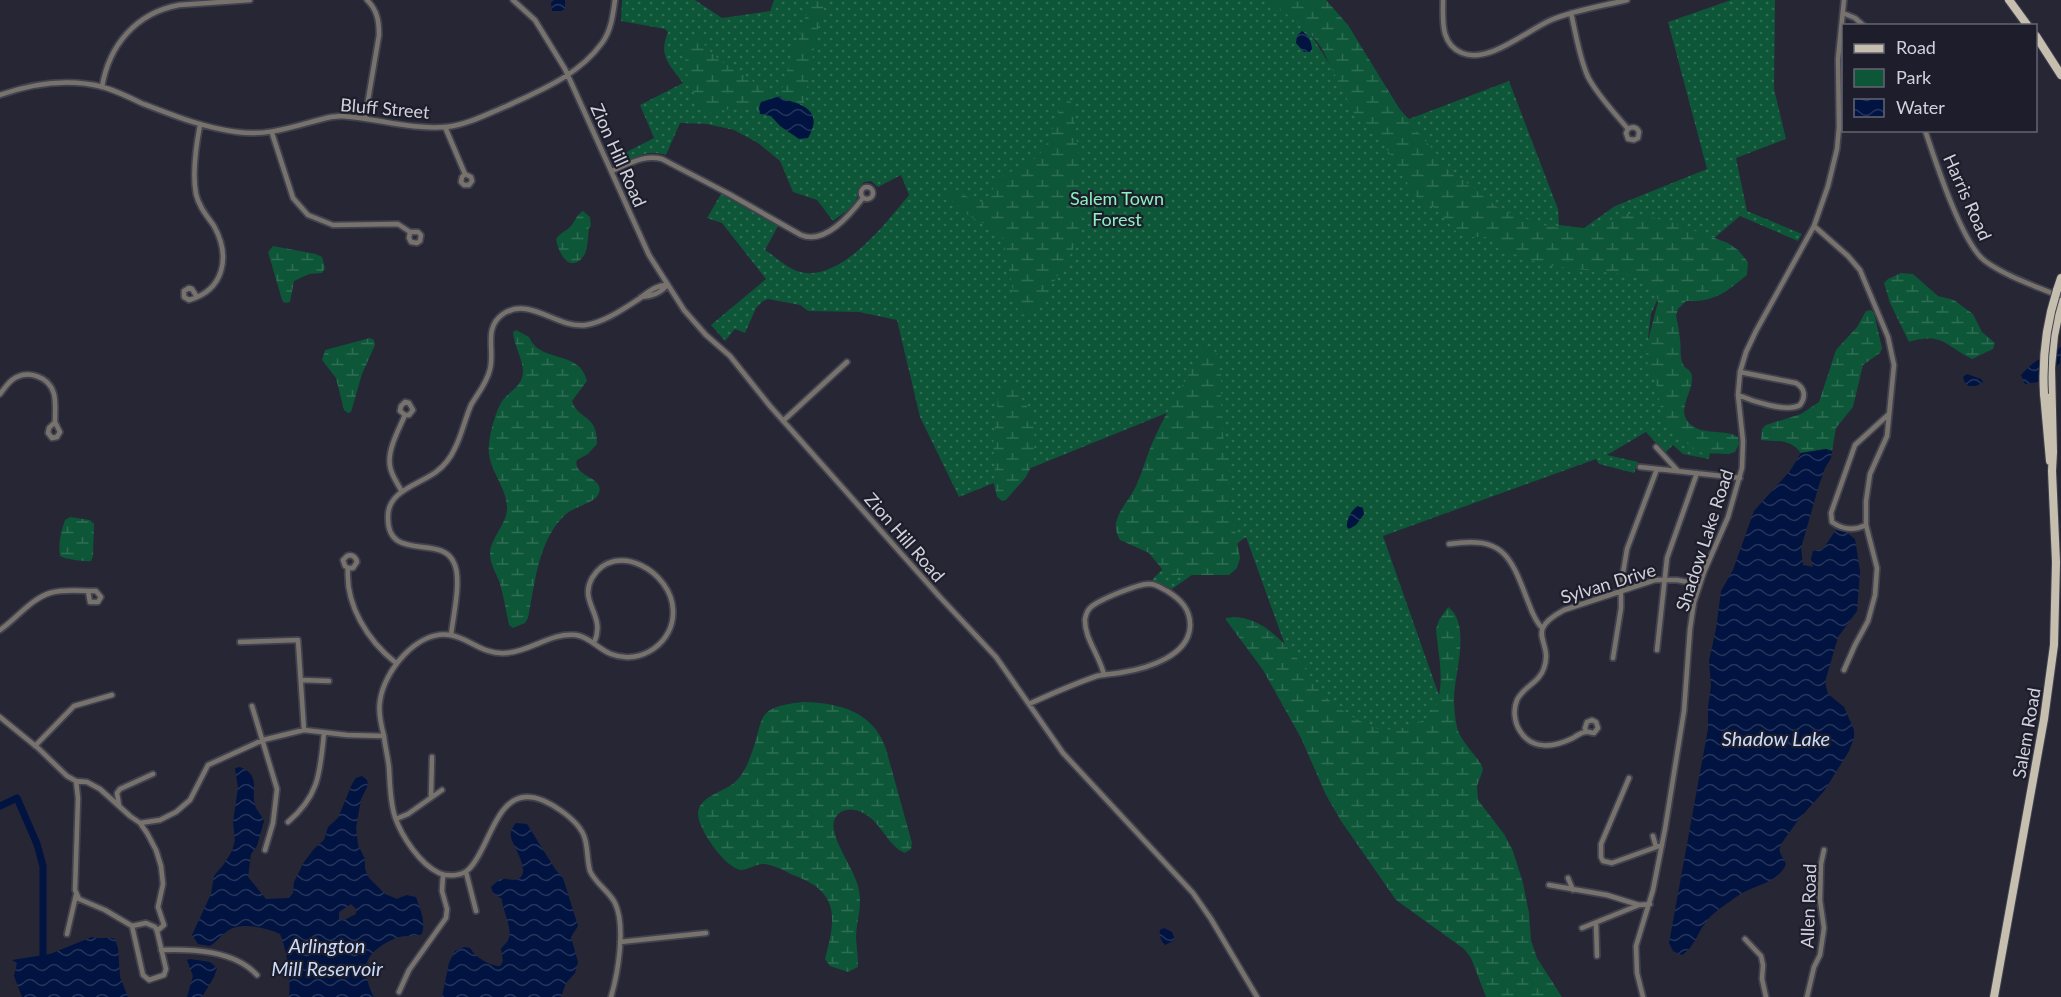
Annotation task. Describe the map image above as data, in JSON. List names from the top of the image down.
{
  "streets": {
    "main road": ["Salem Road"],
    "street": [
      "Bluff Street",
      "Zion Hill Road",
      "Harris Road",
      "Shadow Lake Road",
      "Sylvan Drive",
      "Allen Road"
    ]
  },
  "crossings": [
    ["Bluff Street", "Zion Hill Road"],
    ["Harris Road", "Salem Road"],
    ["Shadow Lake Road", "Sylvan Drive"]
  ],
  "water": ["Shadow Lake", "Arlington Mill Reservoir"],
  "parks": ["Salem Town Forest"],
  "legend": ["Road", "Park", "Water"]
}
